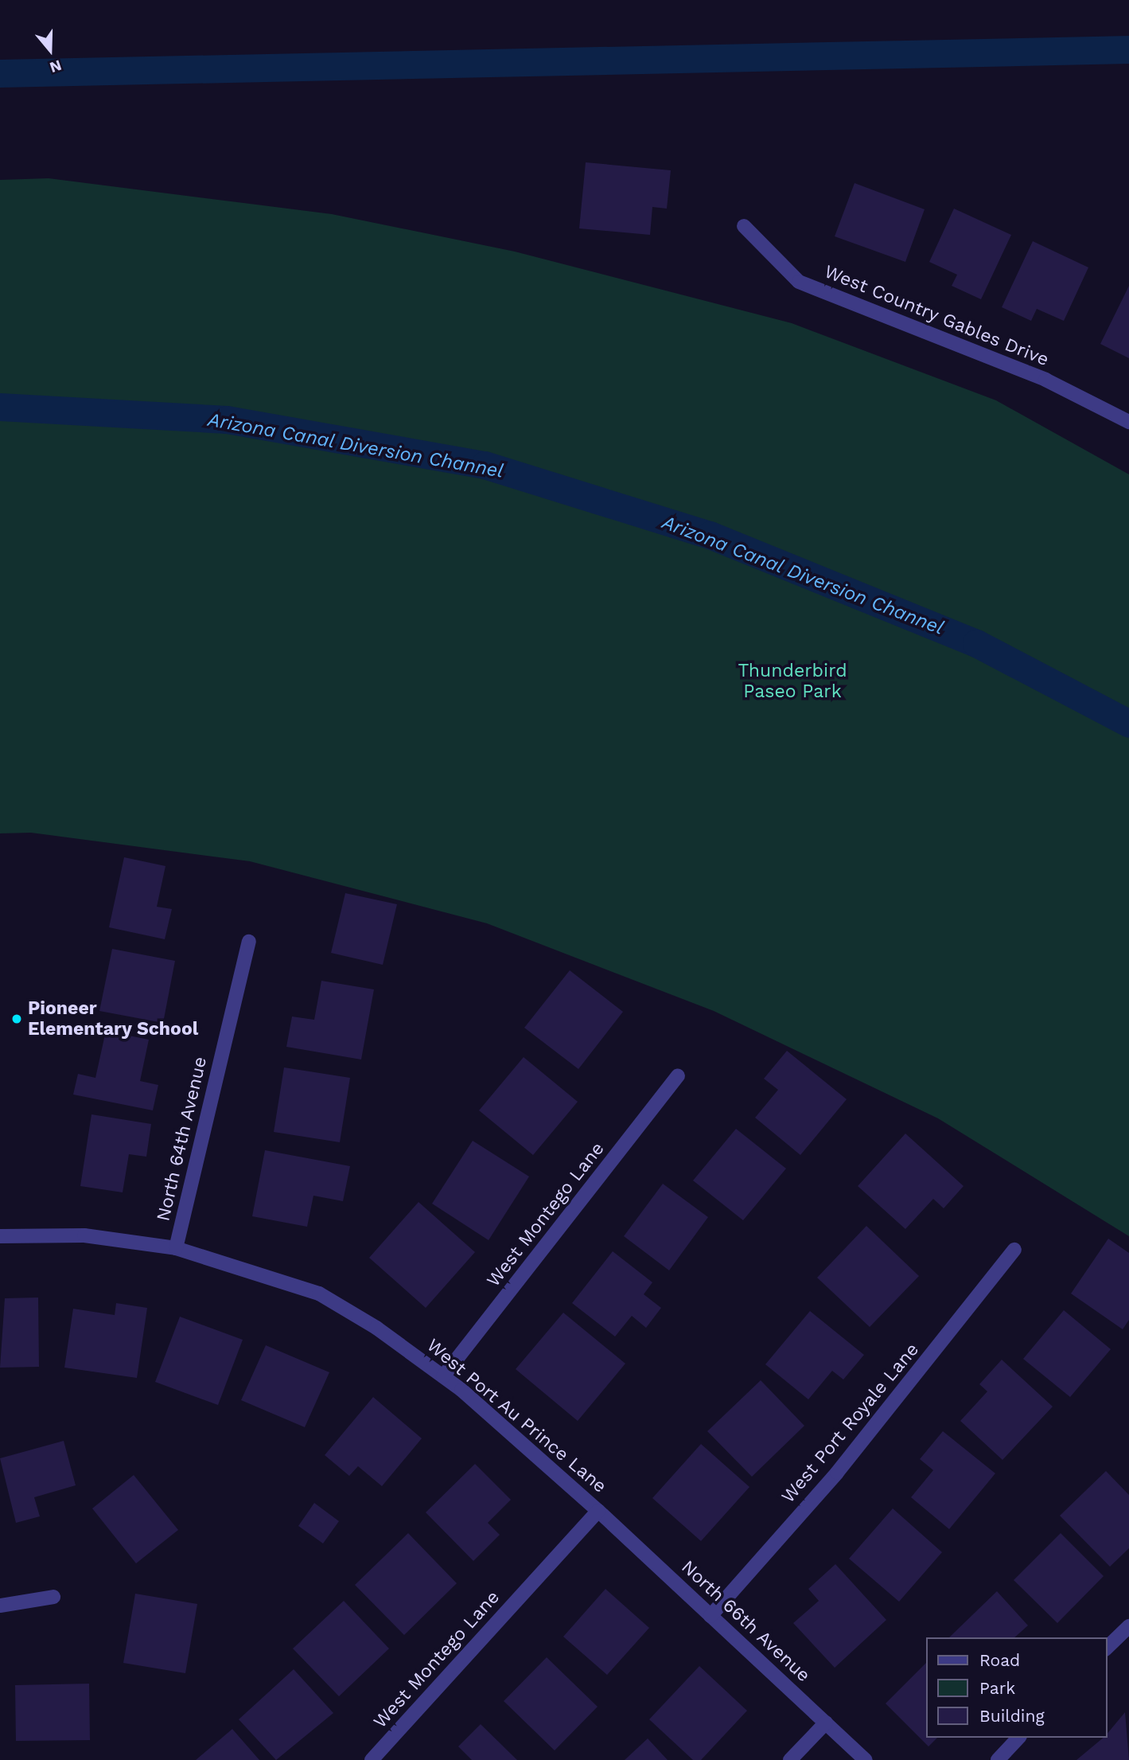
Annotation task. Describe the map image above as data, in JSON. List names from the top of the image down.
{
  "streets": {
    "street": [
      "West Country Gables Drive",
      "North 64th Avenue",
      "West Montego Lane",
      "West Port Au Prince Lane",
      "West Port Royale Lane",
      "North 66th Avenue"
    ]
  },
  "crossings": [
    ["North 64th Avenue", "West Port Au Prince Lane"],
    ["West Montego Lane", "West Port Au Prince Lane"],
    ["West Montego Lane", "North 66th Avenue"],
    ["West Port Au Prince Lane", "North 66th Avenue"],
    ["West Port Royale Lane", "North 66th Avenue"]
  ],
  "water": ["Arizona Canal Diversion Channel"],
  "parks": ["Thunderbird Paseo Park"],
  "places": ["Pioneer Elementary School"],
  "legend": ["Road", "Park", "Building"],
  "north": "bottom"
}
